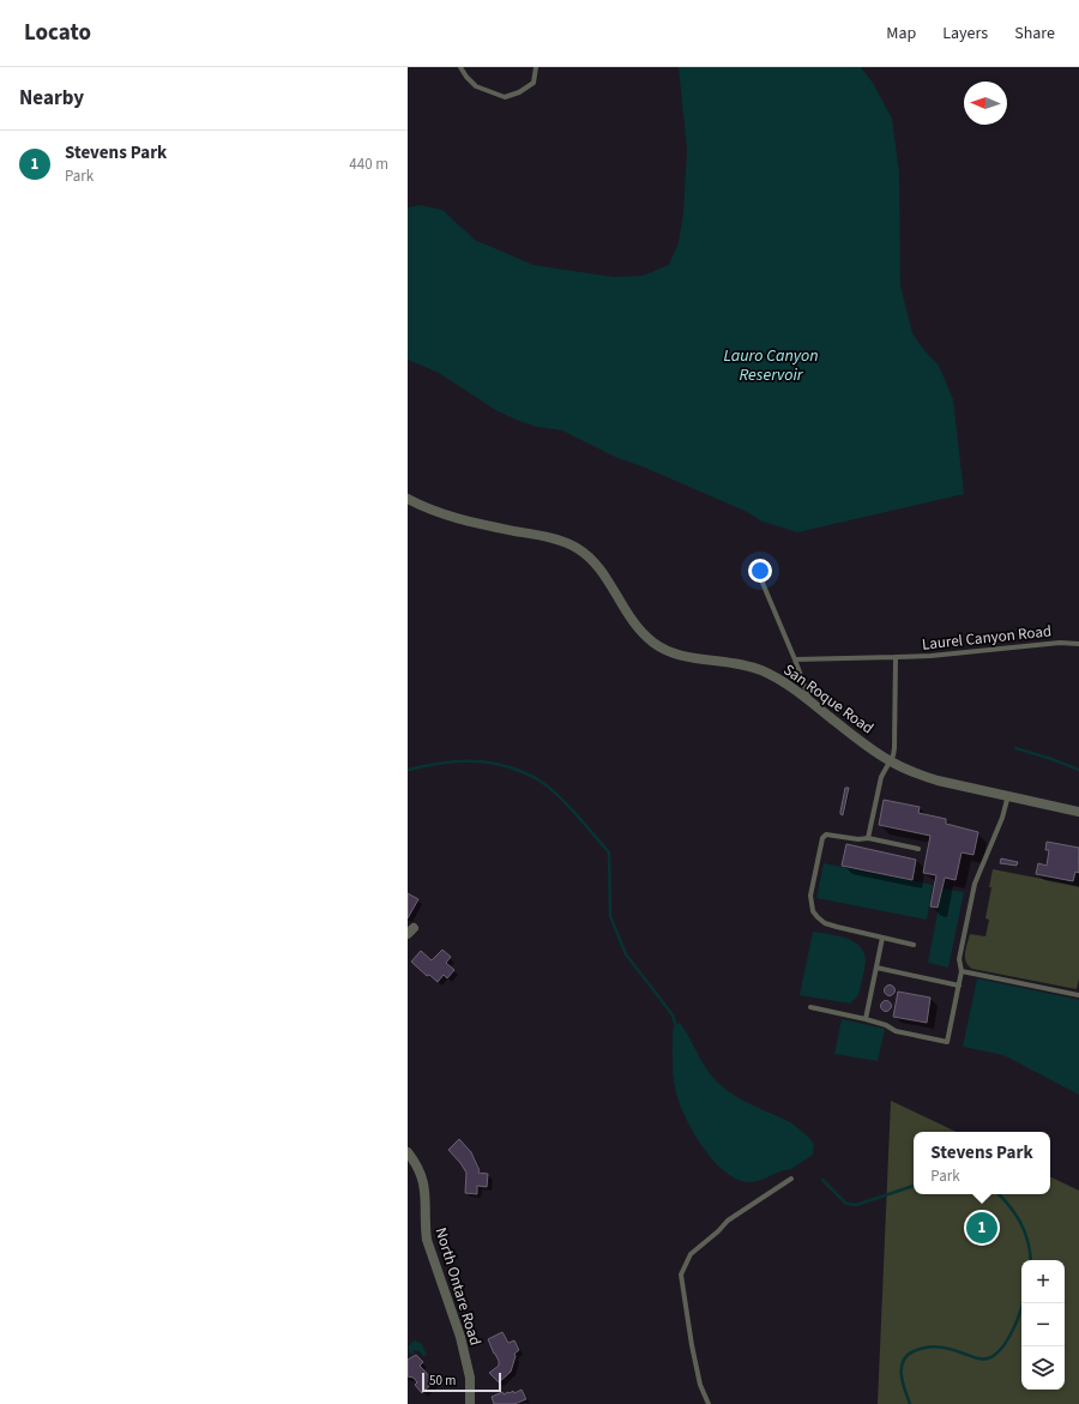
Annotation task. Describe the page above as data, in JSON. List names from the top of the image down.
{
  "streets": {
    "street": ["San Roque Road", "North Ontare Road"],
    "lane": ["Laurel Canyon Road"]
  },
  "water": ["Lauro Canyon Reservoir"],
  "scale_bar": "50 m",
  "north": "left",
  "page": {
    "header": "Locato",
    "nav": ["Map", "Layers", "Share"],
    "heading": "Nearby",
    "list": [
      {
        "mark": "1",
        "name": "Stevens Park",
        "note": "Park",
        "value": "440 m"
      }
    ],
    "popup": ["Stevens Park", "Park"],
    "pins": "1",
    "map_buttons": ["+", "−"],
    "scale": "50 m"
  }
}
